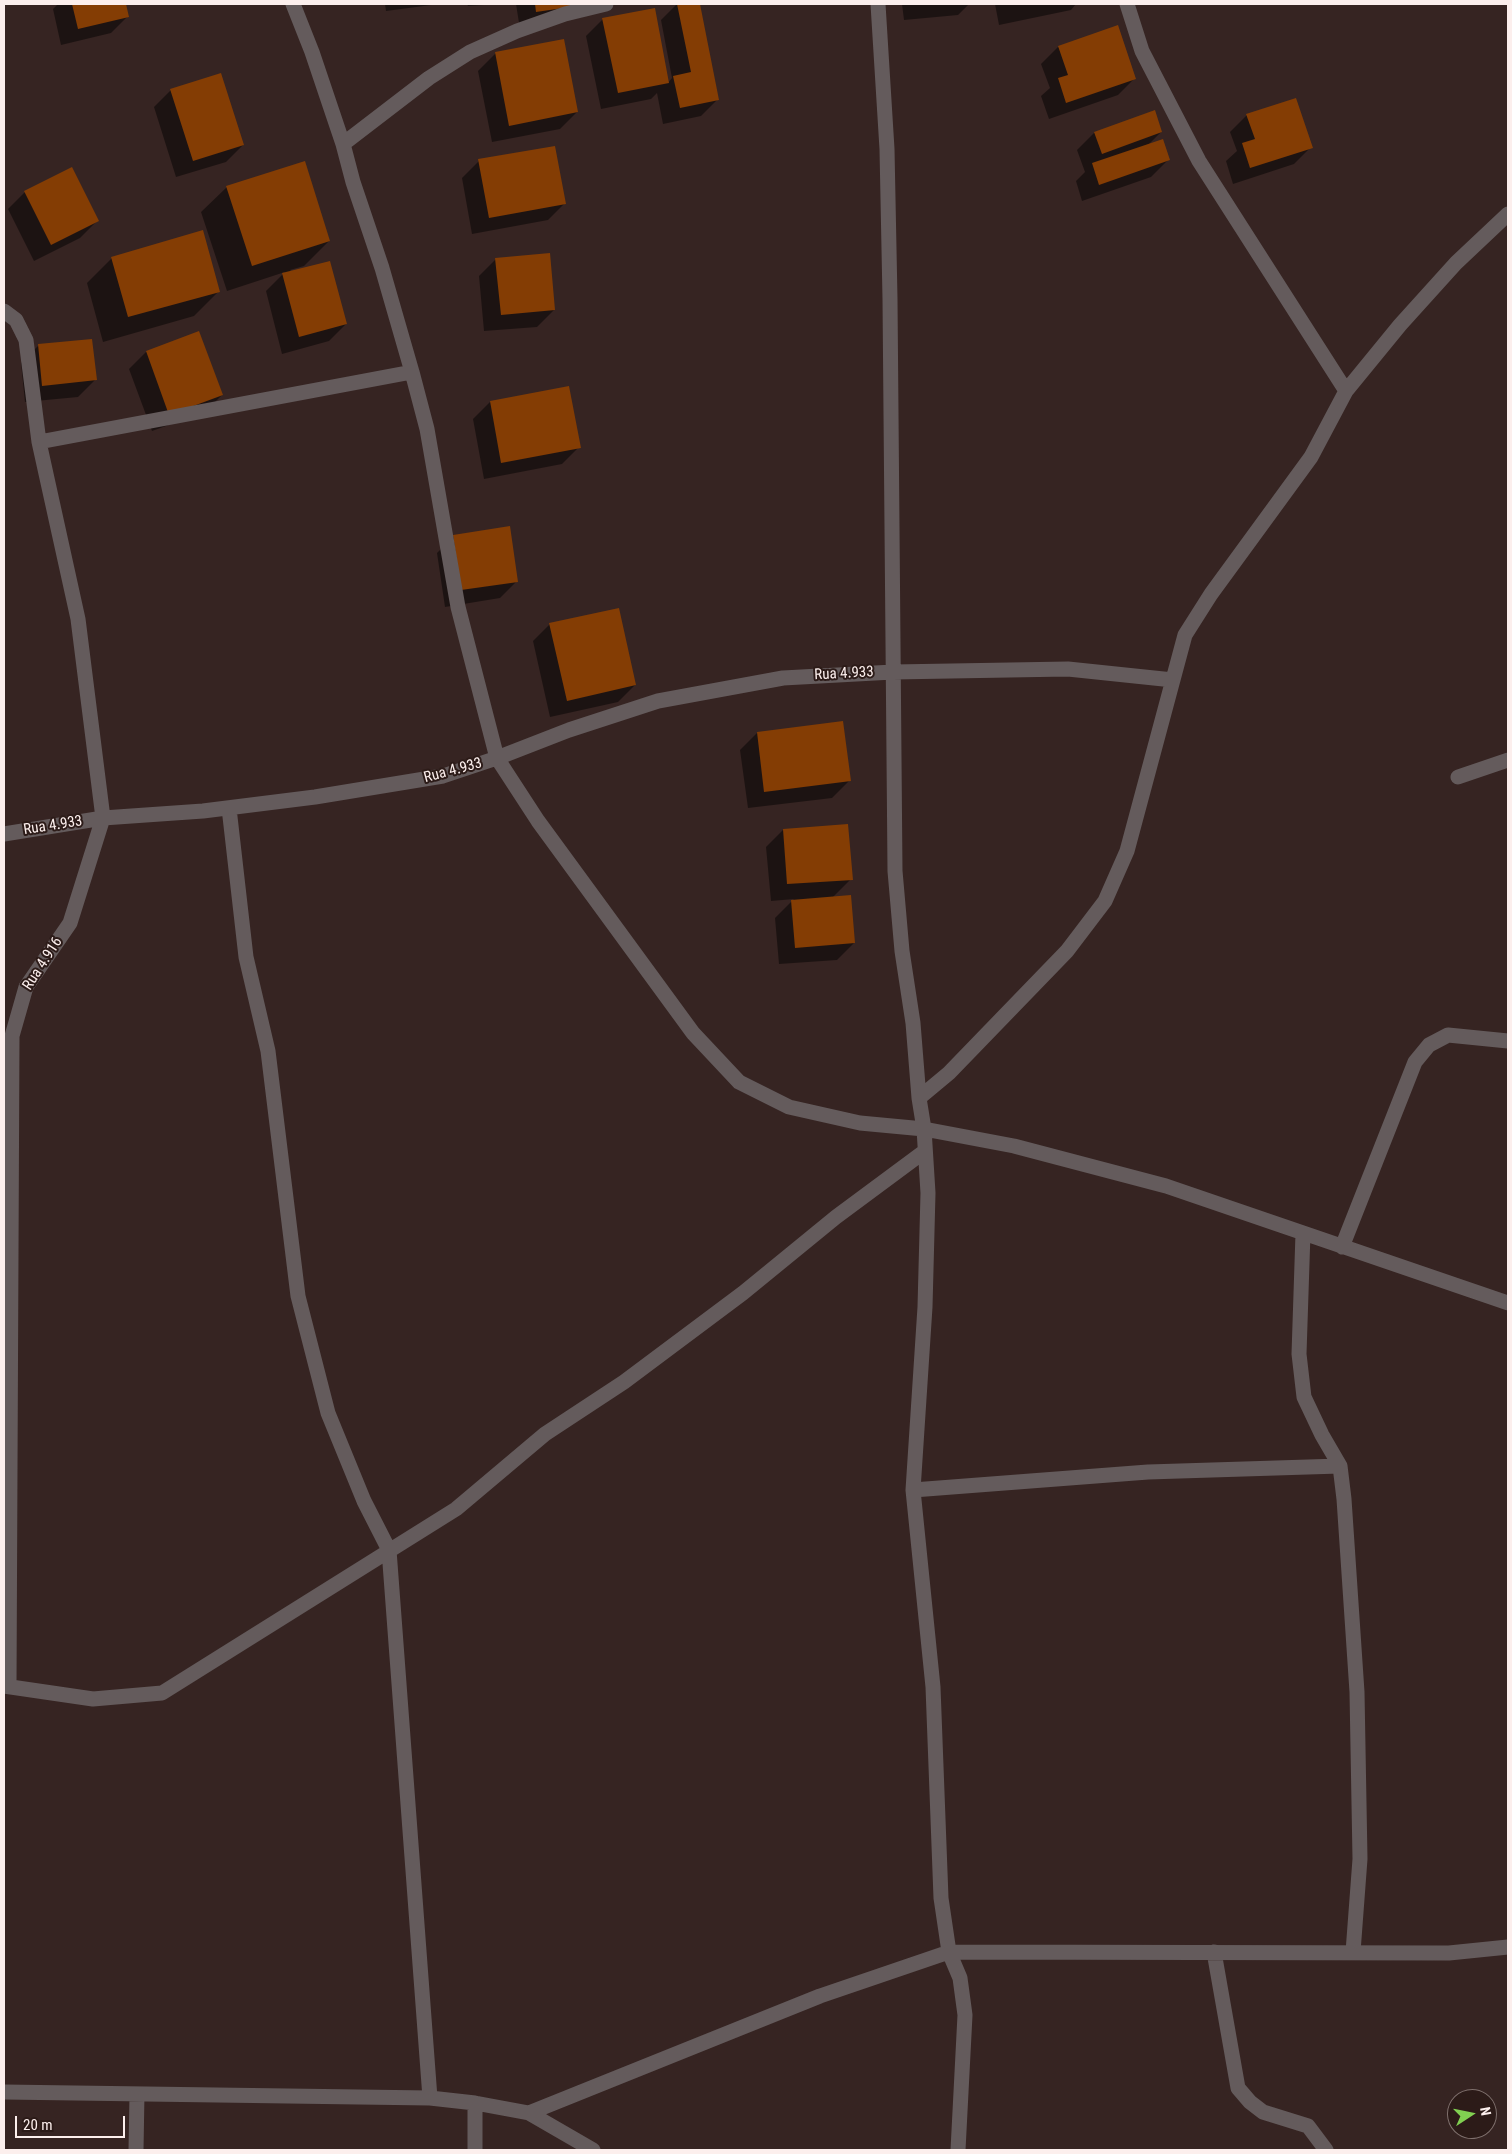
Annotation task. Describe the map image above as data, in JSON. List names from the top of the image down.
{
  "streets": {
    "street": ["Rua 4.933", "Rua 4.916"]
  },
  "crossings": [
    ["Rua 4.933", "Rua 4.916"]
  ],
  "scale_bar": "20 m",
  "north": "right"
}
